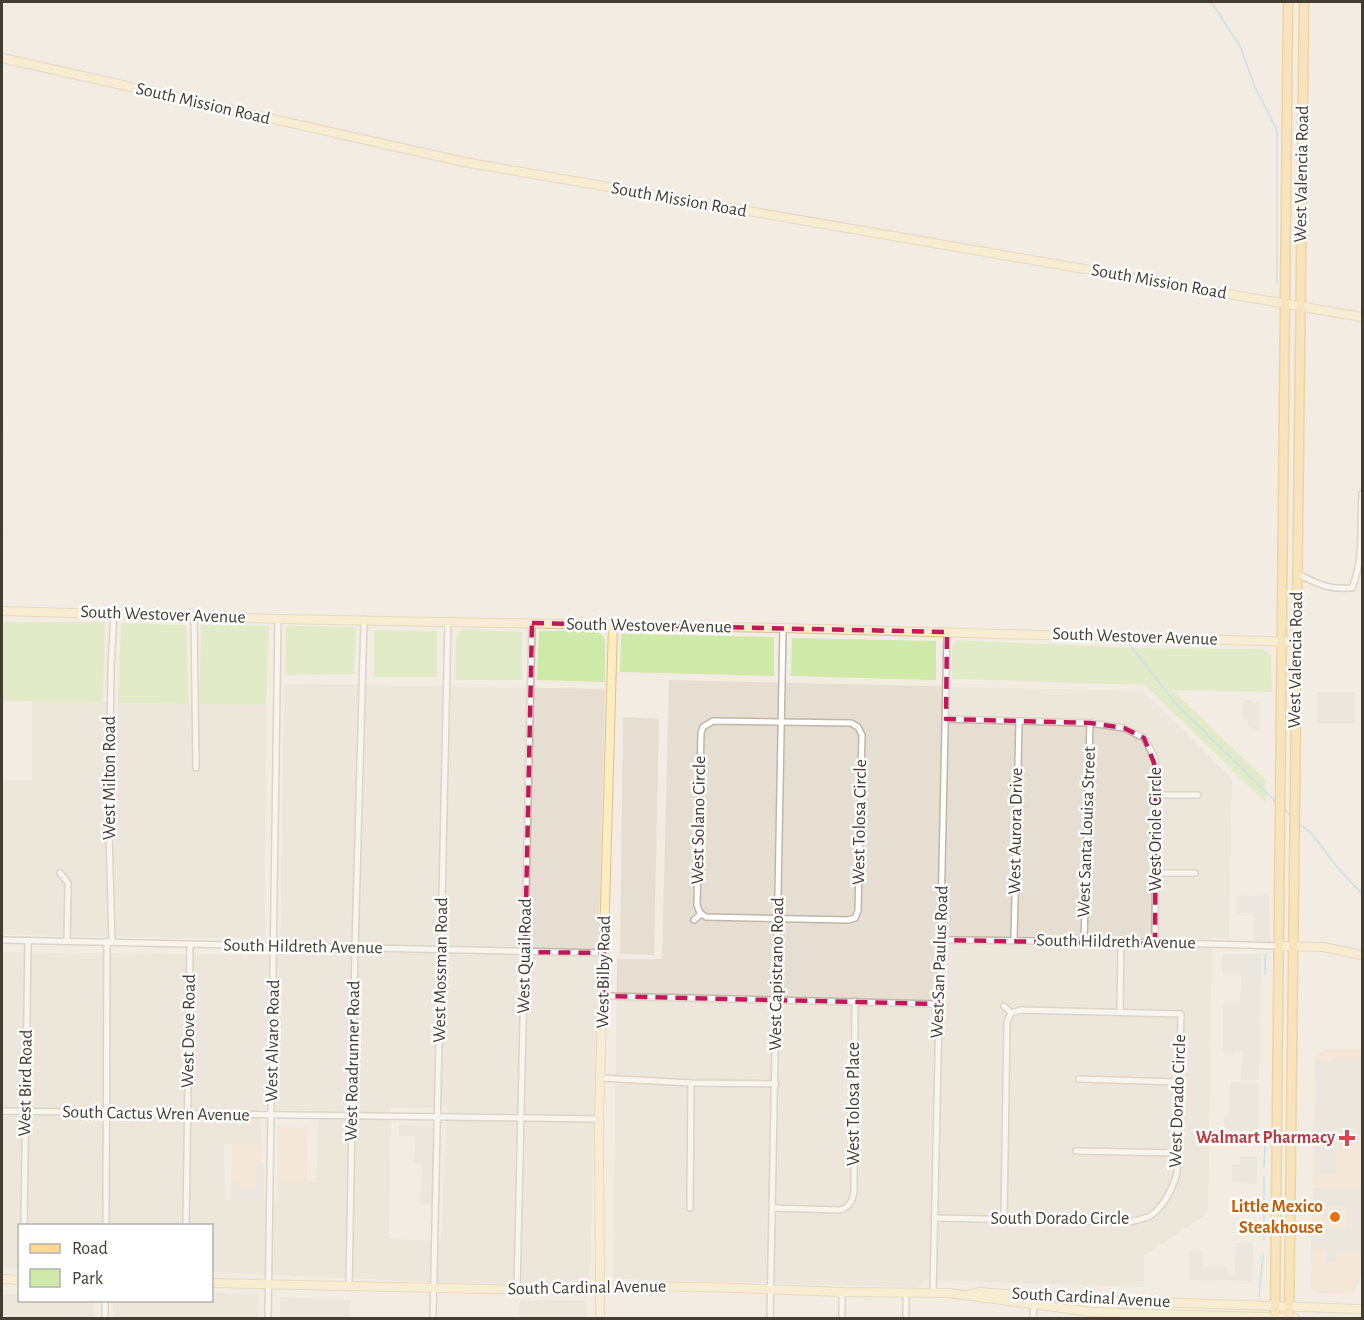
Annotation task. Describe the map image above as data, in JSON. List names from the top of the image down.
{
  "streets": {
    "main road": [
      "South Mission Road",
      "West Valencia Road",
      "South Westover Avenue",
      "South Hildreth Avenue",
      "West Bilby Road",
      "South Cardinal Avenue"
    ],
    "street": [
      "West Milton Road",
      "West Solano Circle",
      "West Tolosa Circle",
      "West Oriole Circle",
      "West Aurora Drive",
      "West Santa Louisa Street",
      "West Quail Road",
      "West San Paulus Road",
      "West Mossman Road",
      "West Capistrano Road",
      "West Dove Road",
      "West Alvaro Road",
      "West Roadrunner Road",
      "West Bird Road",
      "West Dorado Circle",
      "West Tolosa Place",
      "South Cactus Wren Avenue",
      "South Dorado Circle"
    ]
  },
  "crossings": [
    ["South Mission Road", "West Valencia Road"],
    ["West Valencia Road", "South Westover Avenue"],
    ["West Valencia Road", "South Hildreth Avenue"],
    ["West Valencia Road", "South Cardinal Avenue"],
    ["South Westover Avenue", "West Milton Road"],
    ["South Westover Avenue", "West Quail Road"],
    ["South Westover Avenue", "West San Paulus Road"],
    ["South Westover Avenue", "West Mossman Road"],
    ["South Westover Avenue", "West Bilby Road"],
    ["South Westover Avenue", "West Capistrano Road"],
    ["South Westover Avenue", "West Alvaro Road"],
    ["South Westover Avenue", "West Roadrunner Road"],
    ["West Milton Road", "South Hildreth Avenue"],
    ["West Milton Road", "South Cactus Wren Avenue"],
    ["West Oriole Circle", "West Aurora Drive"],
    ["West Oriole Circle", "West Santa Louisa Street"],
    ["West Oriole Circle", "South Hildreth Avenue"],
    ["West Oriole Circle", "West San Paulus Road"],
    ["West Aurora Drive", "South Hildreth Avenue"],
    ["West Santa Louisa Street", "South Hildreth Avenue"],
    ["South Hildreth Avenue", "West Quail Road"],
    ["South Hildreth Avenue", "West San Paulus Road"],
    ["South Hildreth Avenue", "West Mossman Road"],
    ["South Hildreth Avenue", "West Bilby Road"],
    ["South Hildreth Avenue", "West Dove Road"],
    ["South Hildreth Avenue", "West Alvaro Road"],
    ["South Hildreth Avenue", "West Roadrunner Road"],
    ["South Hildreth Avenue", "West Bird Road"],
    ["West Quail Road", "South Cactus Wren Avenue"],
    ["West Quail Road", "South Cardinal Avenue"],
    ["West San Paulus Road", "South Dorado Circle"],
    ["West San Paulus Road", "South Cardinal Avenue"],
    ["West Mossman Road", "South Cactus Wren Avenue"],
    ["West Mossman Road", "South Cardinal Avenue"],
    ["West Bilby Road", "South Cactus Wren Avenue"],
    ["West Bilby Road", "South Cardinal Avenue"],
    ["West Capistrano Road", "West Tolosa Place"],
    ["West Capistrano Road", "South Cardinal Avenue"],
    ["West Dove Road", "South Cactus Wren Avenue"],
    ["West Alvaro Road", "South Cactus Wren Avenue"],
    ["West Alvaro Road", "South Cardinal Avenue"],
    ["West Roadrunner Road", "South Cactus Wren Avenue"],
    ["West Roadrunner Road", "South Cardinal Avenue"],
    ["West Bird Road", "South Cactus Wren Avenue"],
    ["West Dorado Circle", "South Dorado Circle"]
  ],
  "places": {
    "health": ["Walmart Pharmacy"],
    "other": ["Little Mexico Steakhouse"]
  },
  "legend": ["Road", "Park"]
}
